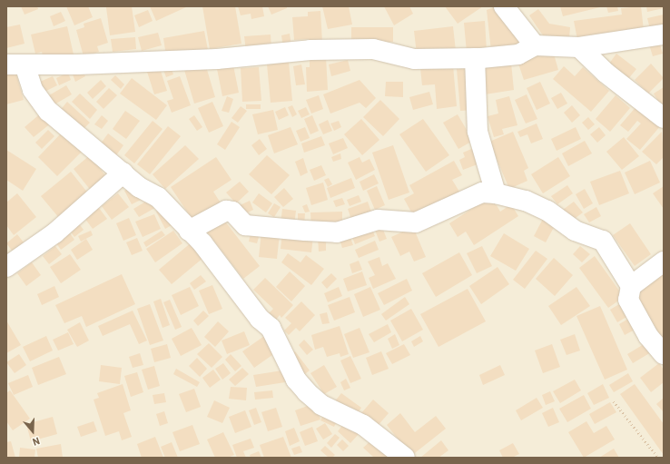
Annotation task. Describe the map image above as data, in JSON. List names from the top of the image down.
{
  "north": "bottom"
}
